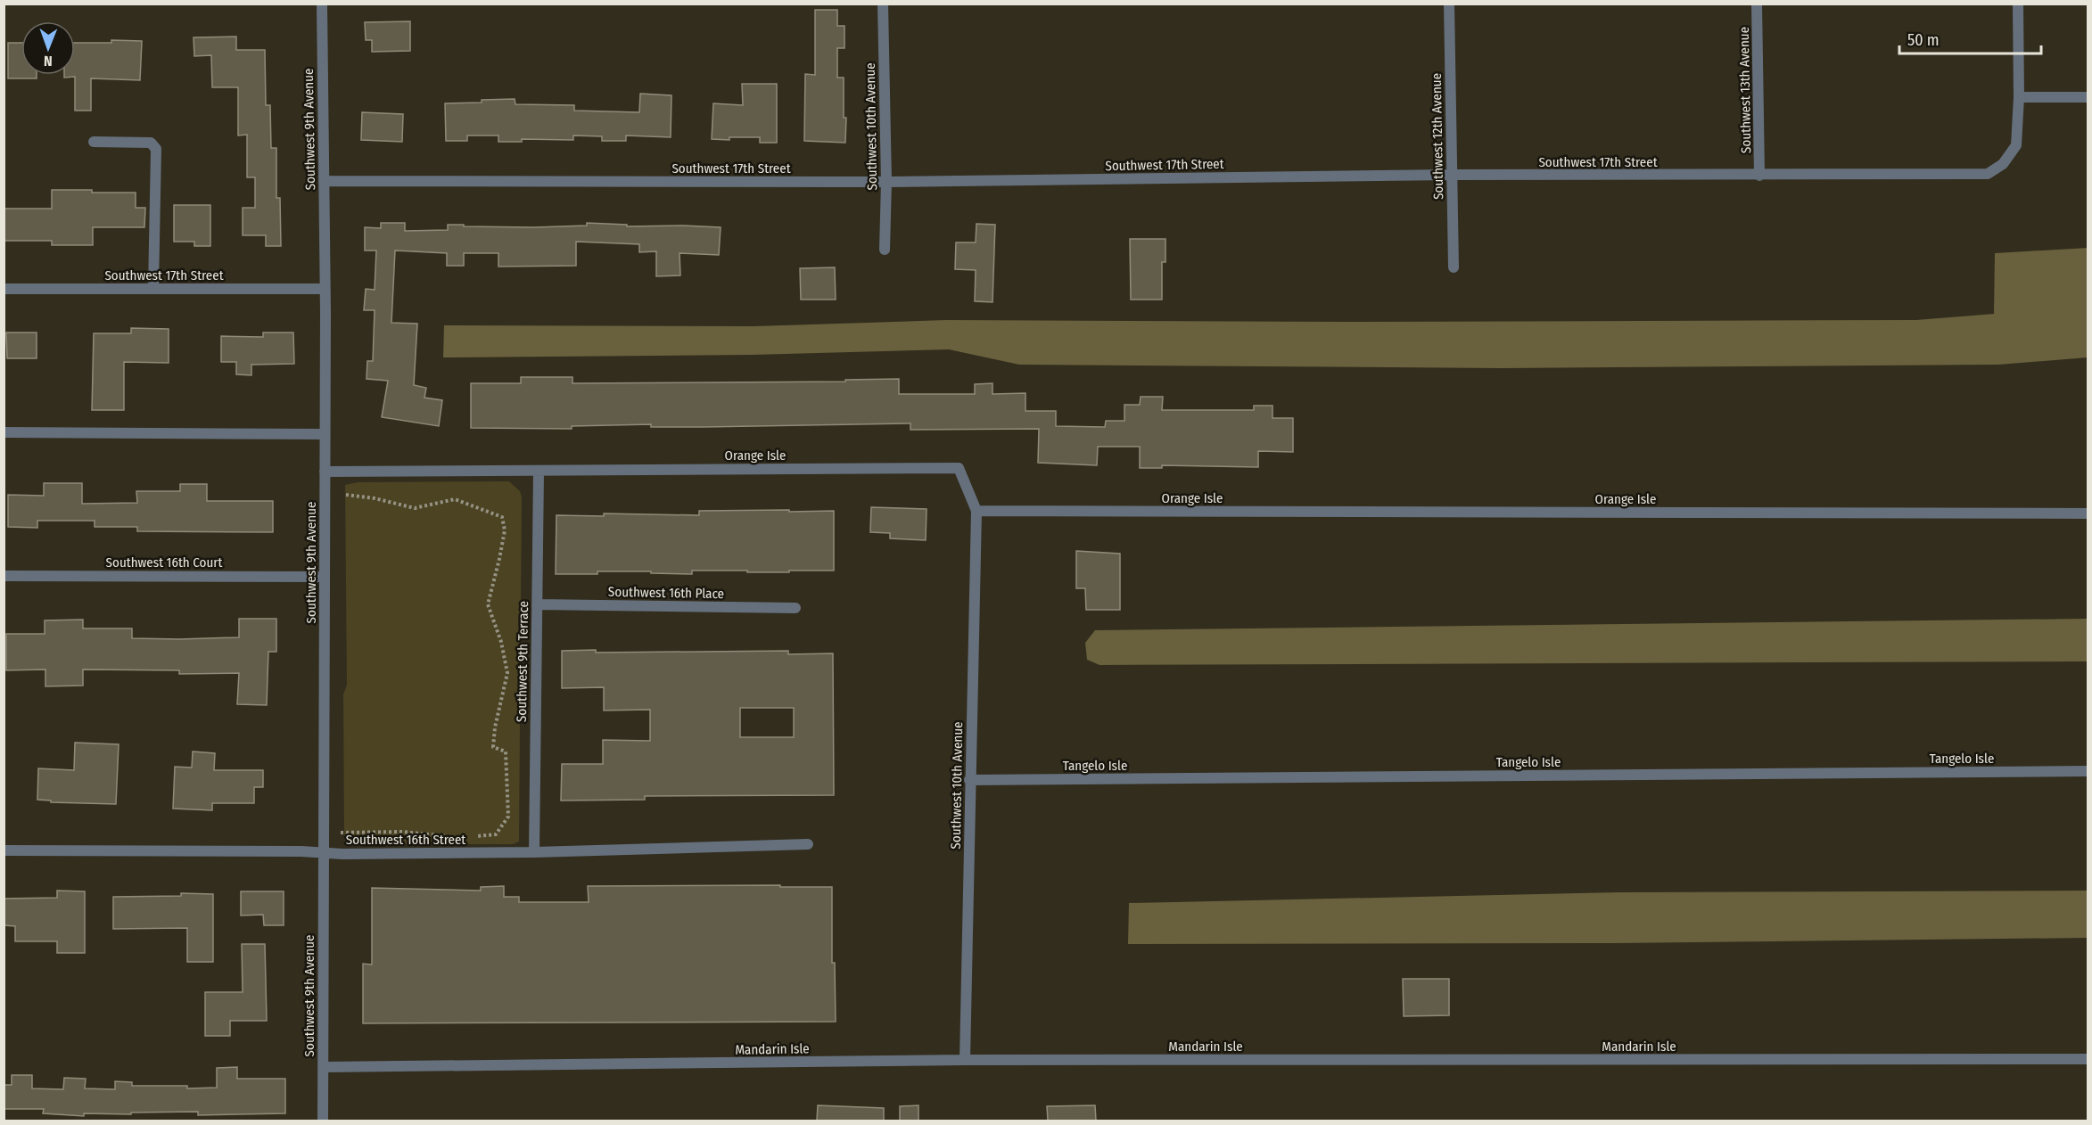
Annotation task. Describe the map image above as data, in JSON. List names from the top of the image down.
{
  "streets": {
    "street": [
      "Southwest 13th Avenue",
      "Southwest 10th Avenue",
      "Southwest 9th Avenue",
      "Southwest 12th Avenue",
      "Southwest 17th Street",
      "Orange Isle",
      "Southwest 16th Court",
      "Southwest 16th Place",
      "Southwest 9th Terrace",
      "Tangelo Isle",
      "Southwest 16th Street",
      "Mandarin Isle"
    ]
  },
  "crossings": [
    ["Southwest 13th Avenue", "Southwest 17th Street"],
    ["Southwest 10th Avenue", "Southwest 17th Street"],
    ["Southwest 10th Avenue", "Orange Isle"],
    ["Southwest 10th Avenue", "Tangelo Isle"],
    ["Southwest 10th Avenue", "Mandarin Isle"],
    ["Southwest 9th Avenue", "Southwest 17th Street"],
    ["Southwest 9th Avenue", "Orange Isle"],
    ["Southwest 9th Avenue", "Southwest 16th Court"],
    ["Southwest 9th Avenue", "Southwest 16th Street"],
    ["Southwest 9th Avenue", "Mandarin Isle"],
    ["Southwest 12th Avenue", "Southwest 17th Street"],
    ["Orange Isle", "Southwest 9th Terrace"],
    ["Southwest 16th Place", "Southwest 9th Terrace"],
    ["Southwest 9th Terrace", "Southwest 16th Street"]
  ],
  "scale_bar": "50 m",
  "north": "bottom"
}
